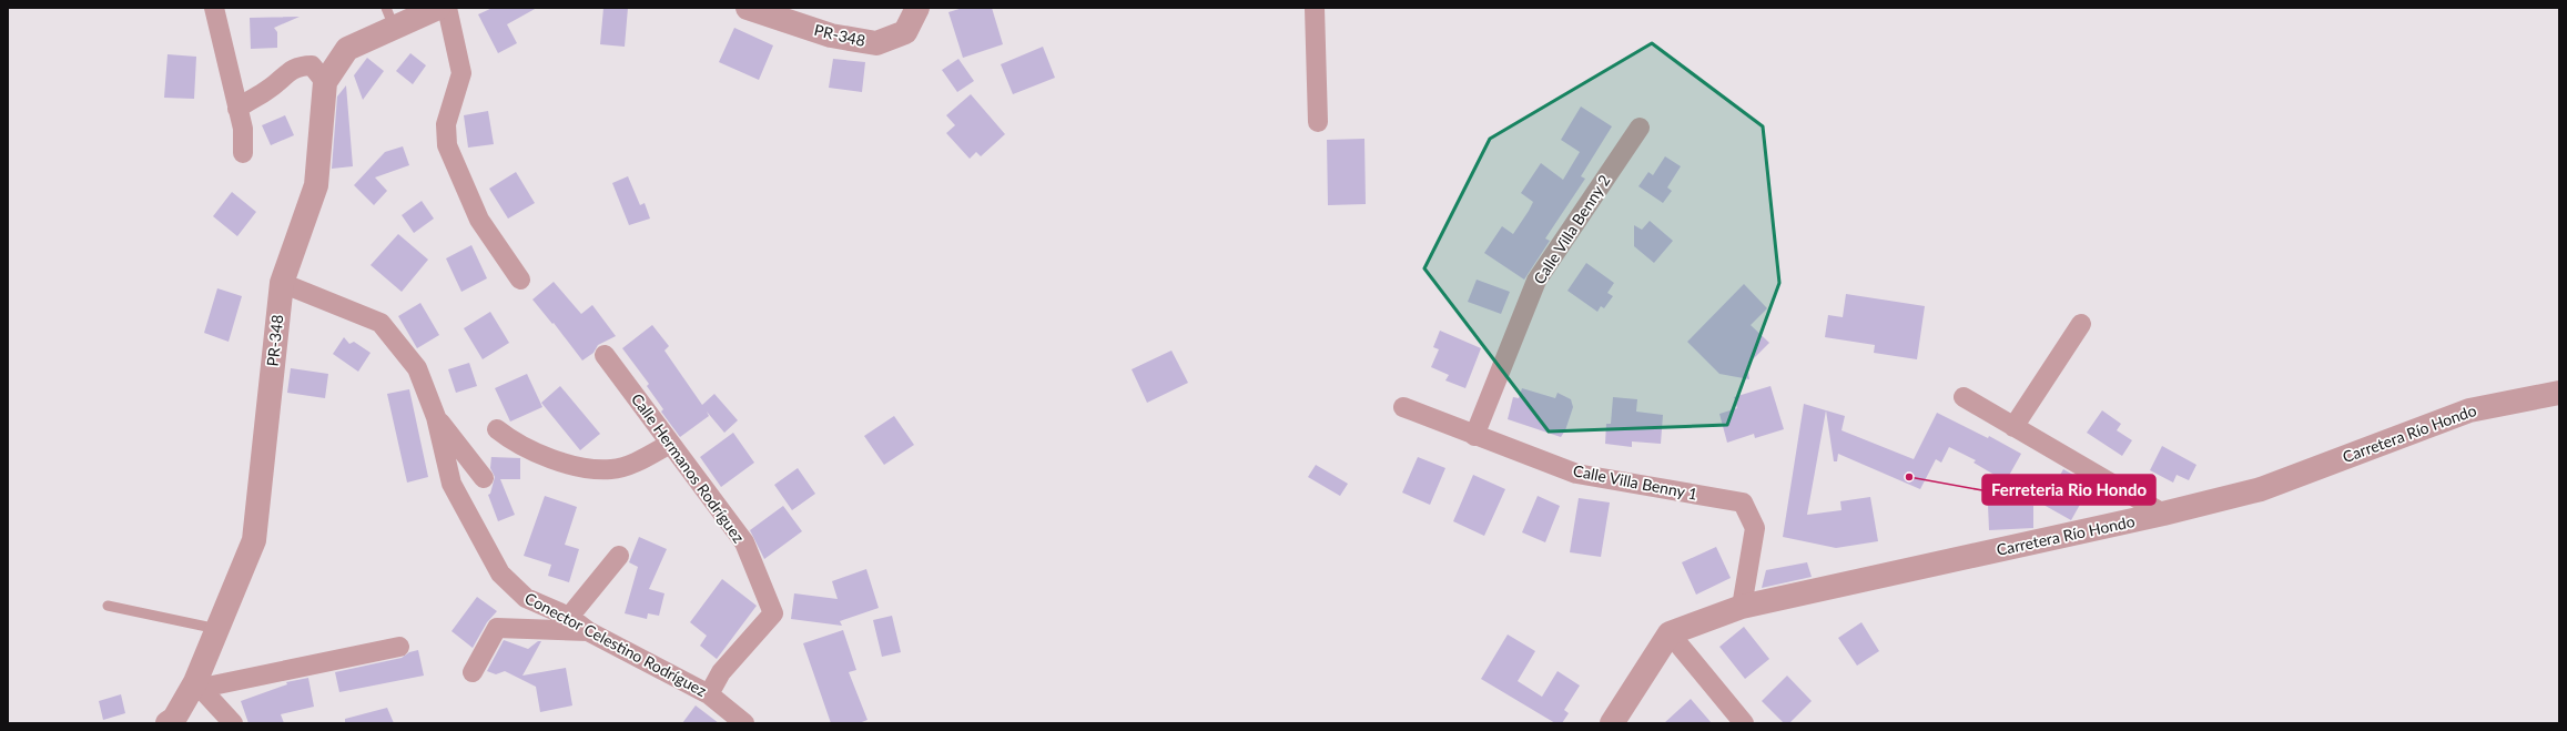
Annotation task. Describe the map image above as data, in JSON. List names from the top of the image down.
{
  "streets": {
    "street": [
      "PR-348",
      "Calle Villa Benny 2",
      "Carretera Río Hondo",
      "Calle Hermanos Rodríguez",
      "Calle Villa Benny 1",
      "Conector Celestino Rodríguez"
    ]
  },
  "crossings": [
    ["PR-348", "Conector Celestino Rodríguez"],
    ["Calle Villa Benny 2", "Calle Villa Benny 1"],
    ["Carretera Río Hondo", "Calle Villa Benny 1"],
    ["Calle Hermanos Rodríguez", "Conector Celestino Rodríguez"]
  ],
  "places": ["Ferreteria Rio Hondo"]
}
